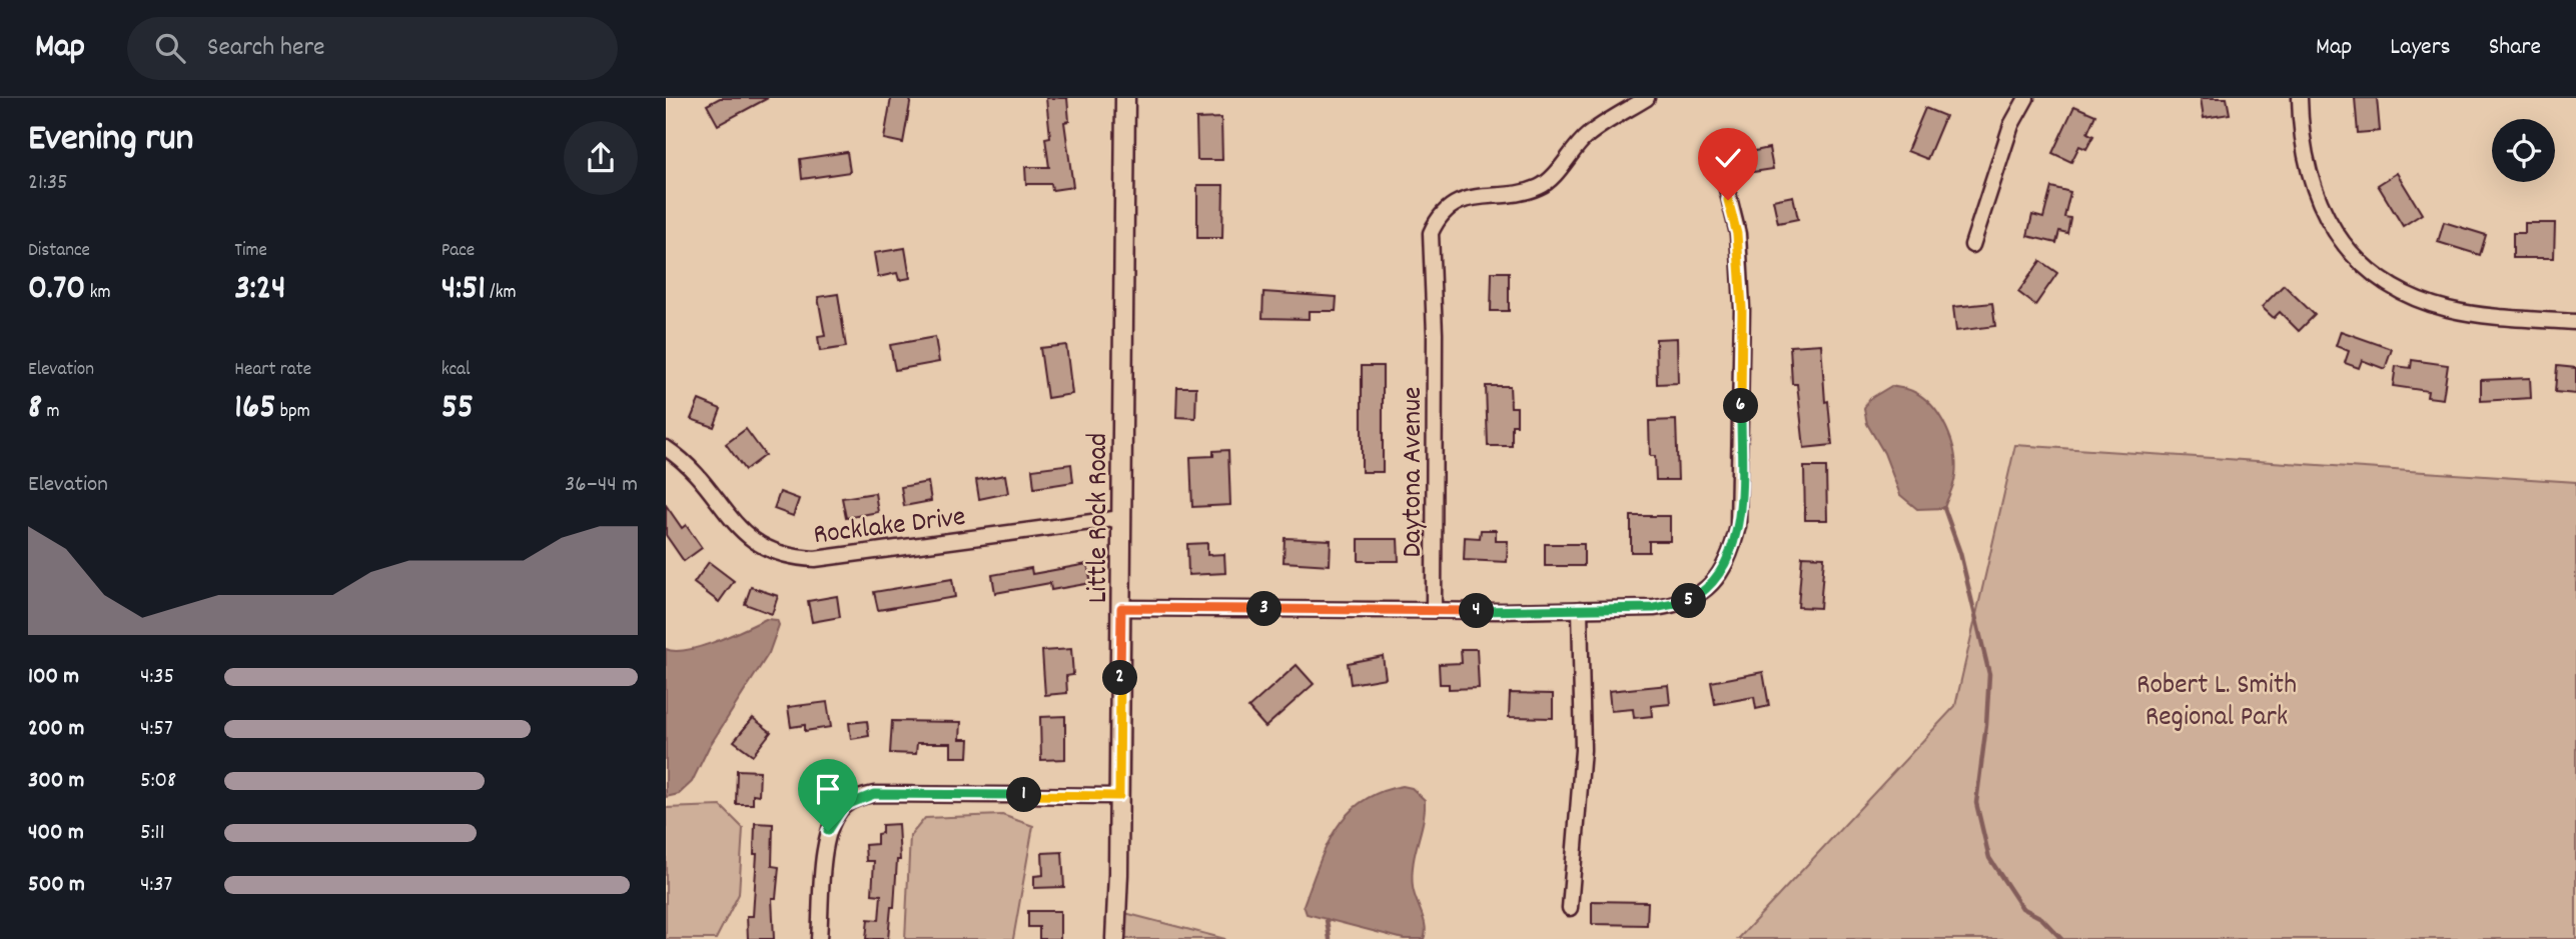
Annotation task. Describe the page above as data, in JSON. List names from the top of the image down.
{
  "streets": {
    "main road": ["Little Rock Road"],
    "street": ["Daytona Avenue", "Rocklake Drive"]
  },
  "crossings": [
    ["Little Rock Road", "Rocklake Drive"]
  ],
  "parks": ["Robert L. Smith Regional Park"],
  "page": {
    "header": "Map",
    "search": "Search here",
    "nav": ["Map", "Layers", "Share"],
    "heading": ["Evening run", "21:35"],
    "stats": [
      ["Distance", "0.70 km"],
      ["Time", "3:24"],
      ["Pace", "4:51 /km"],
      ["Elevation", "8 m"],
      ["Heart rate", "165 bpm"],
      ["kcal", "55"]
    ],
    "pins": [
      "6",
      "5",
      "3",
      "4",
      "2",
      "1"
    ],
    "chart": ["Elevation", "36–44 m"],
    "list": [
      {
        "name": "100 m",
        "note": "4:35"
      },
      {
        "name": "200 m",
        "note": "4:57"
      },
      {
        "name": "300 m",
        "note": "5:08"
      },
      {
        "name": "400 m",
        "note": "5:11"
      },
      {
        "name": "500 m",
        "note": "4:37"
      }
    ]
  }
}
